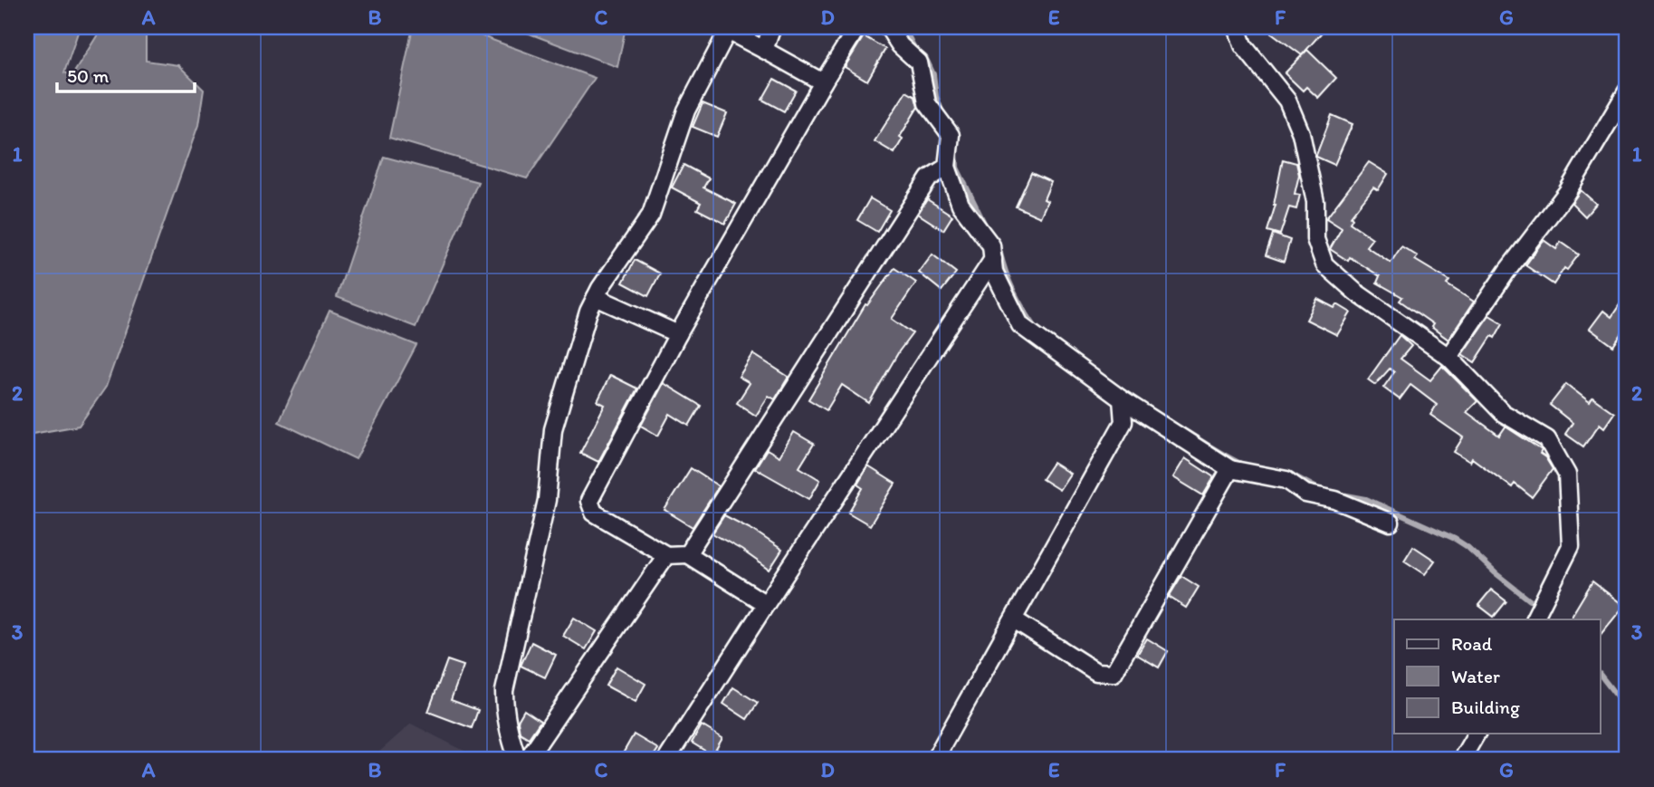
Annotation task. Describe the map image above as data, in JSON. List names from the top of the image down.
{
  "legend": ["Road", "Water", "Building"],
  "scale_bar": "50 m",
  "grid": {
    "columns": [
      "A",
      "B",
      "C",
      "D",
      "E",
      "F",
      "G"
    ],
    "rows": ["1", "2", "3"]
  }
}
